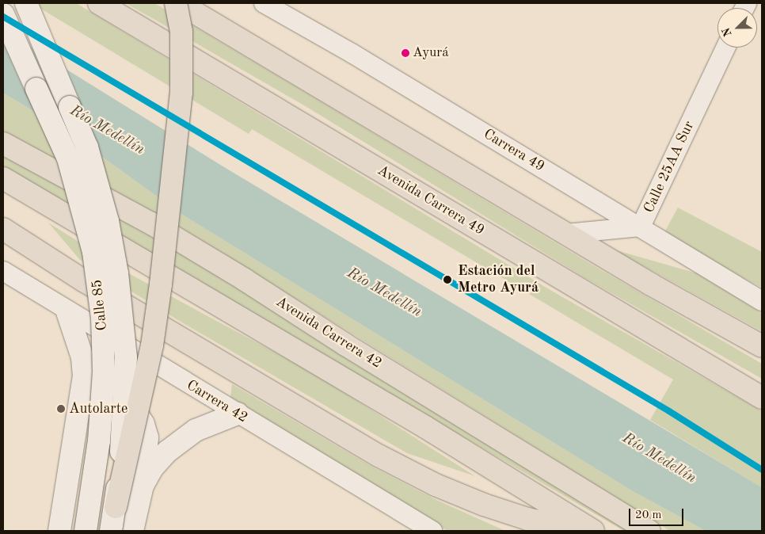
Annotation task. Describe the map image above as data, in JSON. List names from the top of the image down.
{
  "streets": {
    "highway": ["Avenida Carrera 49", "Avenida Carrera 42"],
    "main road": ["Calle 85"],
    "street": ["Carrera 49", "Calle 25AA Sur", "Carrera 42"]
  },
  "crossings": [
    ["Carrera 49", "Calle 25AA Sur"]
  ],
  "water": ["Río Medellín"],
  "places": ["Ayurá", "Estación del Metro Ayurá", "Autolarte"],
  "scale_bar": "20 m",
  "north": "bottom left"
}
